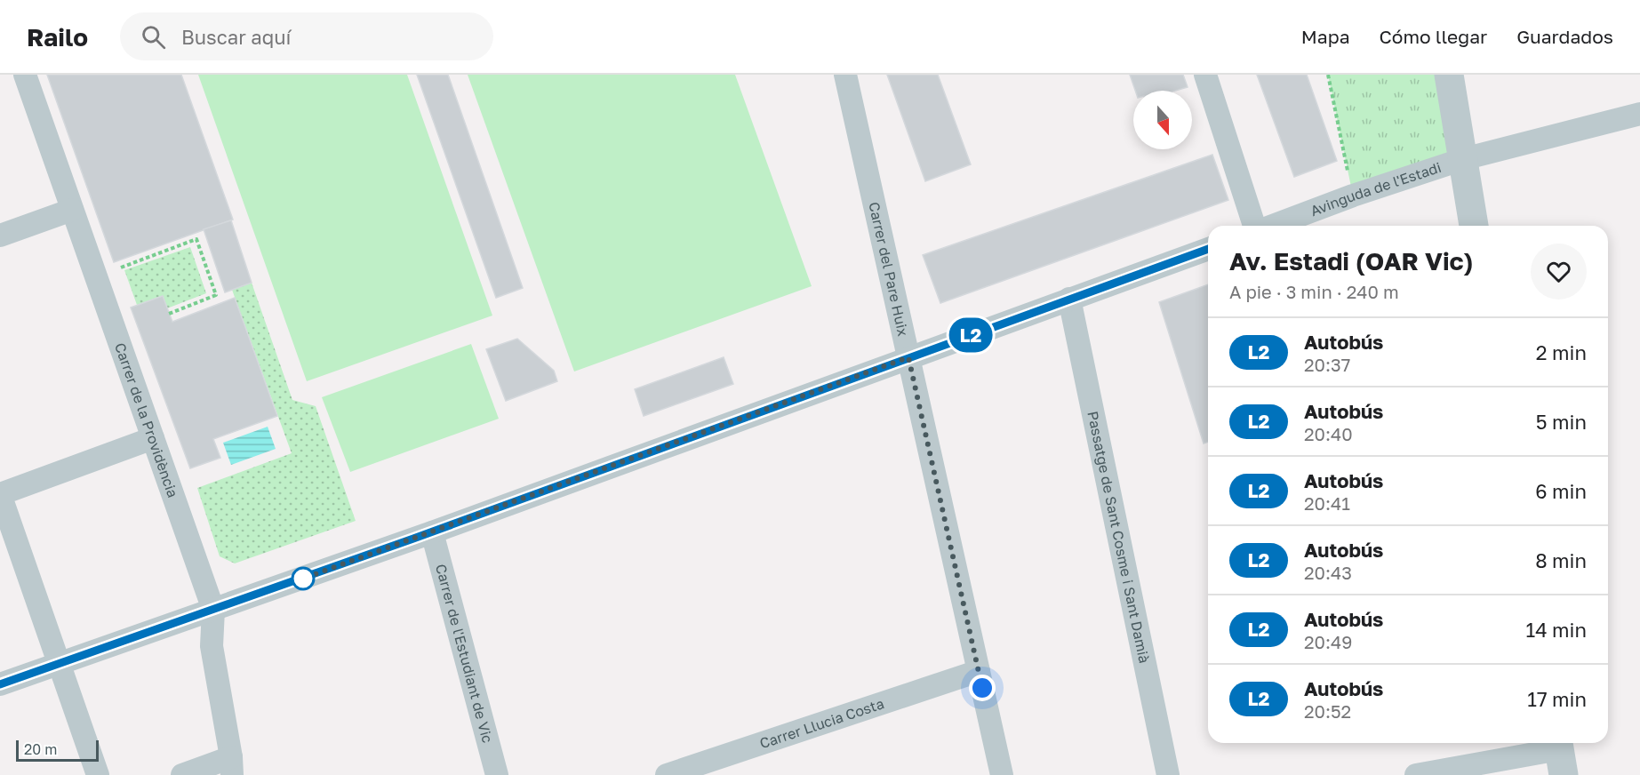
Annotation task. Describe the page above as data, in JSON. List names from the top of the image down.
{
  "streets": {
    "street": [
      "Avinguda de l'Estadi",
      "Carrer del Pare Huix",
      "Carrer de la Providència",
      "Passatge de Sant Cosme i Sant Damià",
      "Carrer de l'Estudiant de Vic",
      "Carrer Llucia Costa"
    ]
  },
  "crossings": [
    ["Carrer del Pare Huix", "Carrer Llucia Costa"]
  ],
  "lines": ["bus line L2"],
  "scale_bar": "20 m",
  "north": "bottom",
  "page": {
    "header": "Railo",
    "search": "Buscar aquí",
    "nav": ["Mapa", "Cómo llegar", "Guardados"],
    "on_map": "L2",
    "heading": ["Av. Estadi (OAR Vic)", "A pie · 3 min · 240 m"],
    "list": [
      {
        "mark": "L2",
        "name": "Autobús",
        "note": "20:37",
        "value": "2 min"
      },
      {
        "mark": "L2",
        "name": "Autobús",
        "note": "20:40",
        "value": "5 min"
      },
      {
        "mark": "L2",
        "name": "Autobús",
        "note": "20:41",
        "value": "6 min"
      },
      {
        "mark": "L2",
        "name": "Autobús",
        "note": "20:43",
        "value": "8 min"
      },
      {
        "mark": "L2",
        "name": "Autobús",
        "note": "20:49",
        "value": "14 min"
      },
      {
        "mark": "L2",
        "name": "Autobús",
        "note": "20:52",
        "value": "17 min"
      }
    ],
    "scale": "20 m"
  }
}
